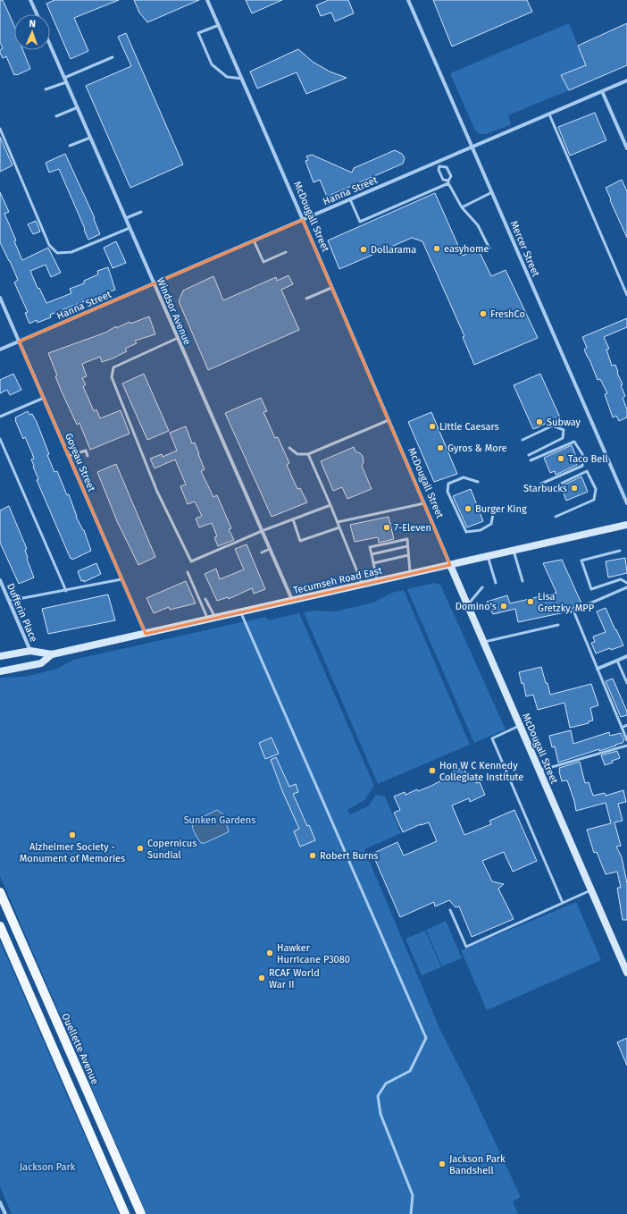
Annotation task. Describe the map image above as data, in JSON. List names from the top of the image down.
{
  "streets": {
    "main road": ["McDougall Street", "Tecumseh Road East", "Ouellette Avenue"],
    "street": [
      "Hanna Street",
      "Mercer Street",
      "Windsor Avenue",
      "Goyeau Street",
      "Dufferin Place"
    ]
  },
  "crossings": [
    ["Hanna Street", "McDougall Street"],
    ["Hanna Street", "Mercer Street"],
    ["Hanna Street", "Windsor Avenue"],
    ["Hanna Street", "Goyeau Street"],
    ["McDougall Street", "Tecumseh Road East"],
    ["Windsor Avenue", "Tecumseh Road East"],
    ["Goyeau Street", "Tecumseh Road East"],
    ["Tecumseh Road East", "Dufferin Place"]
  ],
  "parks": ["Sunken Gardens", "Jackson Park"],
  "places": [
    "easyhome",
    "Dollarama",
    "FreshCo",
    "Subway",
    "Little Caesars",
    "Gyros & More",
    "Taco Bell",
    "Starbucks",
    "Burger King",
    "7-Eleven",
    "Lisa Gretzky, MPP",
    "Domino's",
    "Hon W C Kennedy Collegiate Institute",
    "Alzheimer Society - Monument of Memories",
    "Copernicus Sundial",
    "Robert Burns",
    "Hawker Hurricane P3080",
    "RCAF World War II",
    "Jackson Park Bandshell"
  ],
  "north": "top"
}
